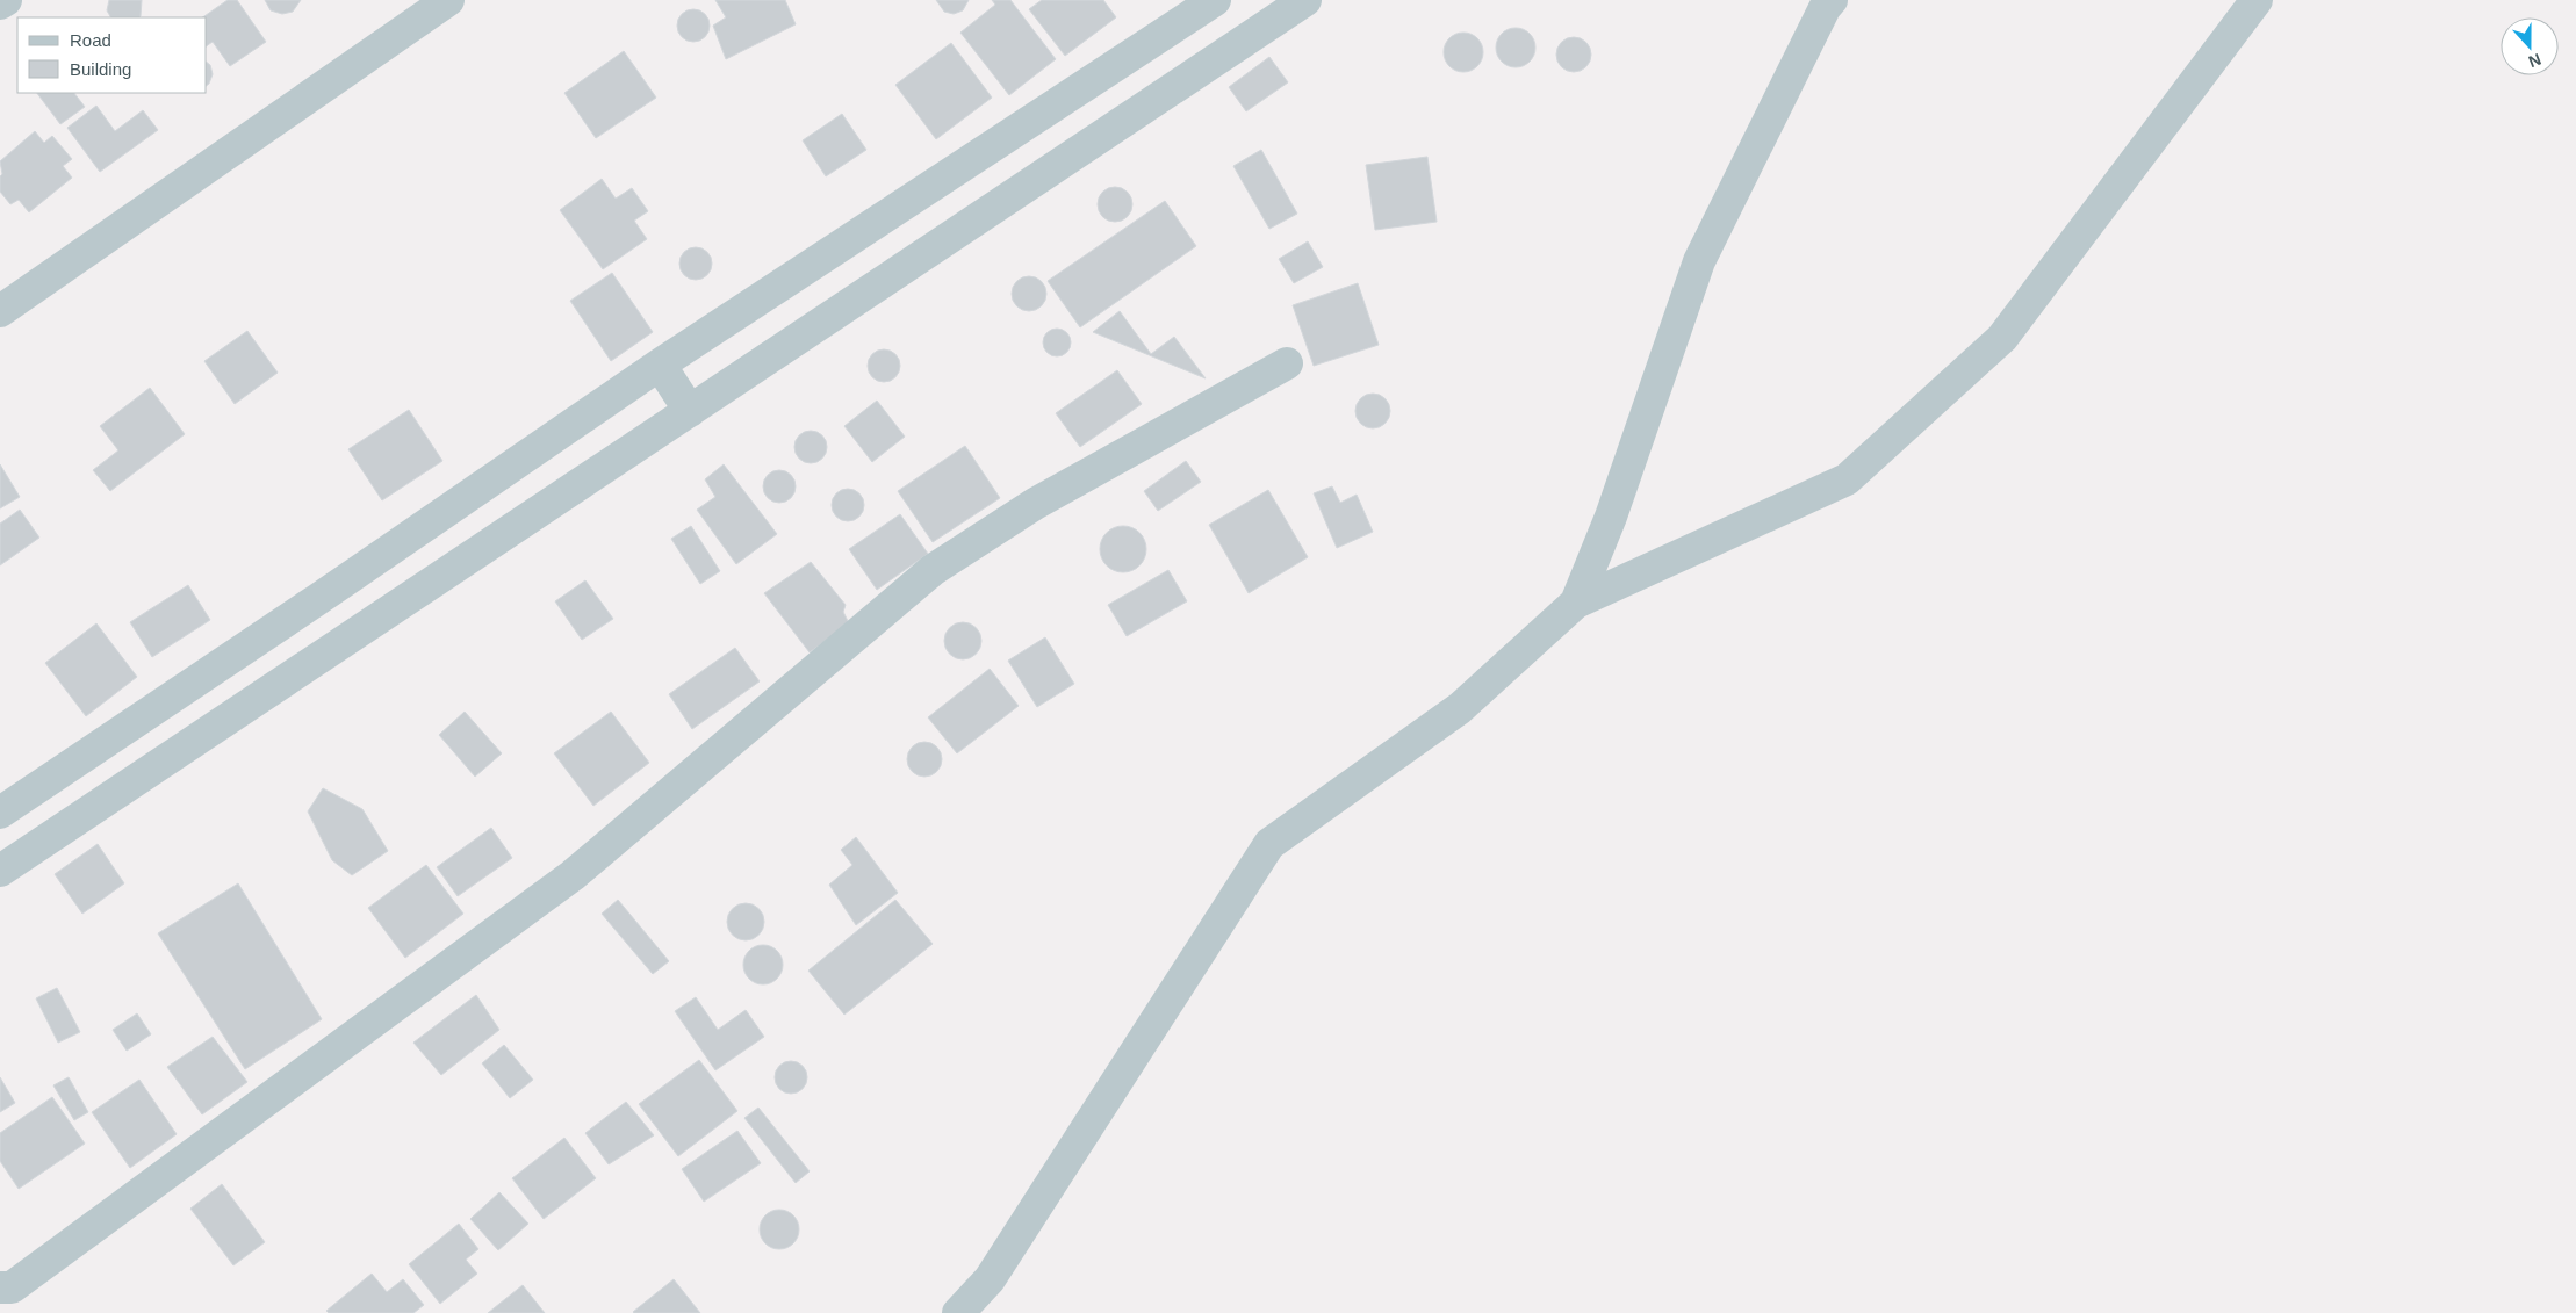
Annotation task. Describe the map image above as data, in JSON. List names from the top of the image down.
{
  "legend": ["Road", "Building"],
  "north": "bottom"
}
